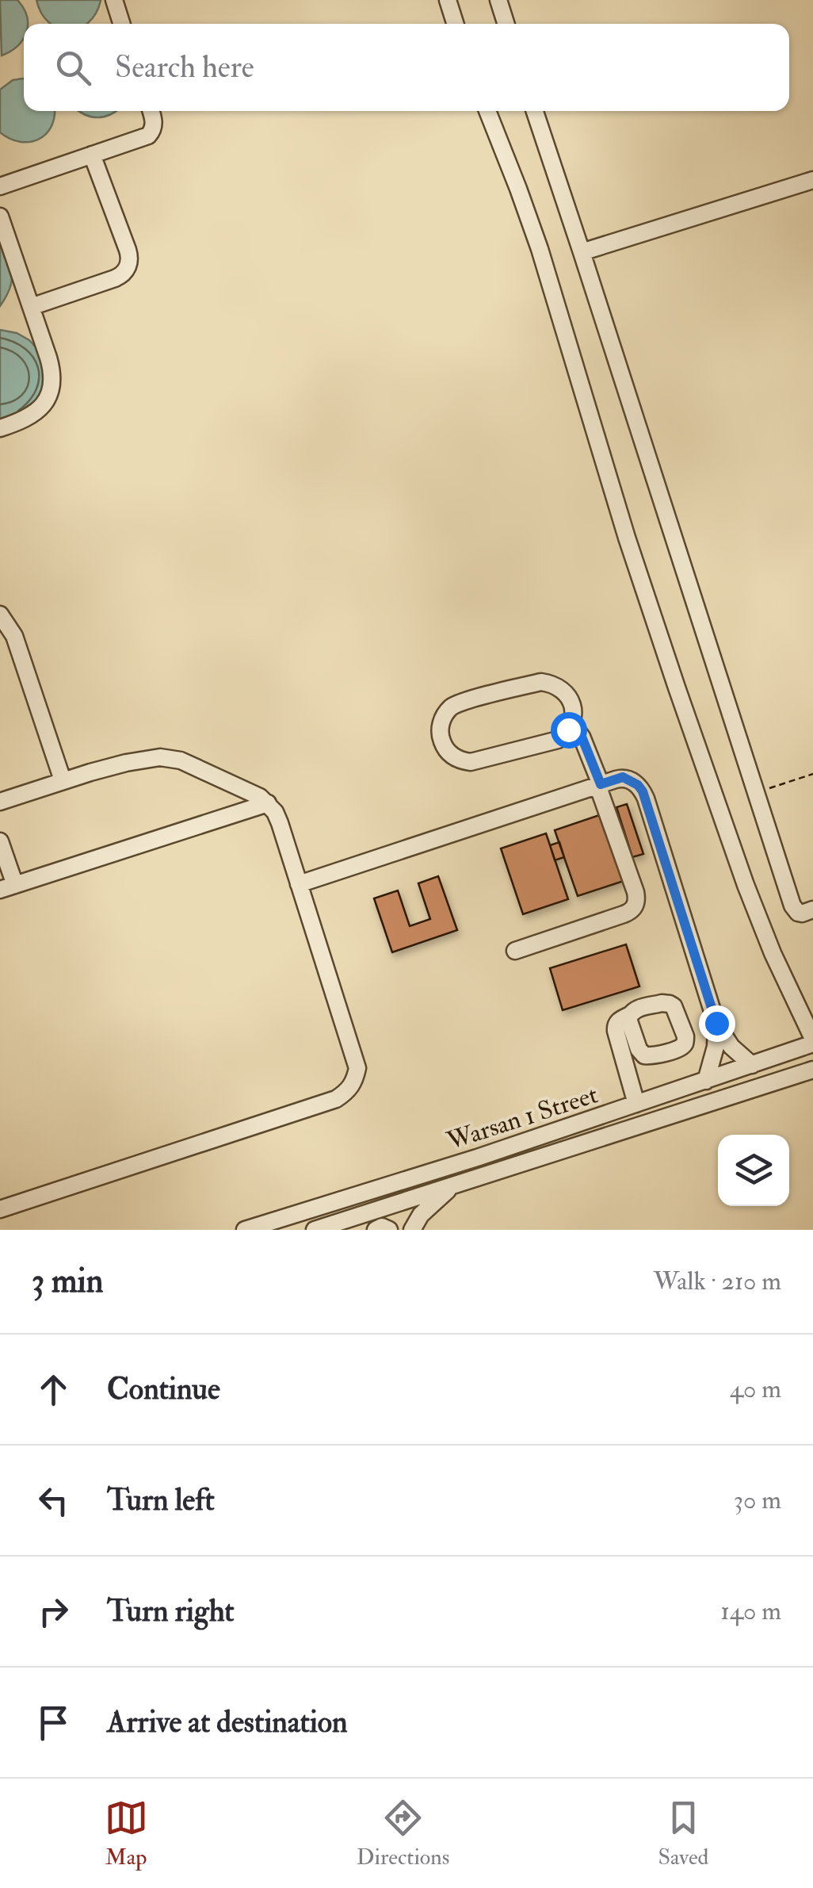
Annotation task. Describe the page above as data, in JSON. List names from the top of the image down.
{
  "streets": {
    "street": ["Warsan 1 Street"]
  },
  "page": {
    "search": "Search here",
    "heading": ["3 min", "Walk · 210 m"],
    "list": [
      ["Continue", "40 m"],
      ["Turn left", "30 m"],
      ["Turn right", "140 m"],
      "Arrive at destination"
    ],
    "nav": ["Map", "Directions", "Saved"]
  }
}
